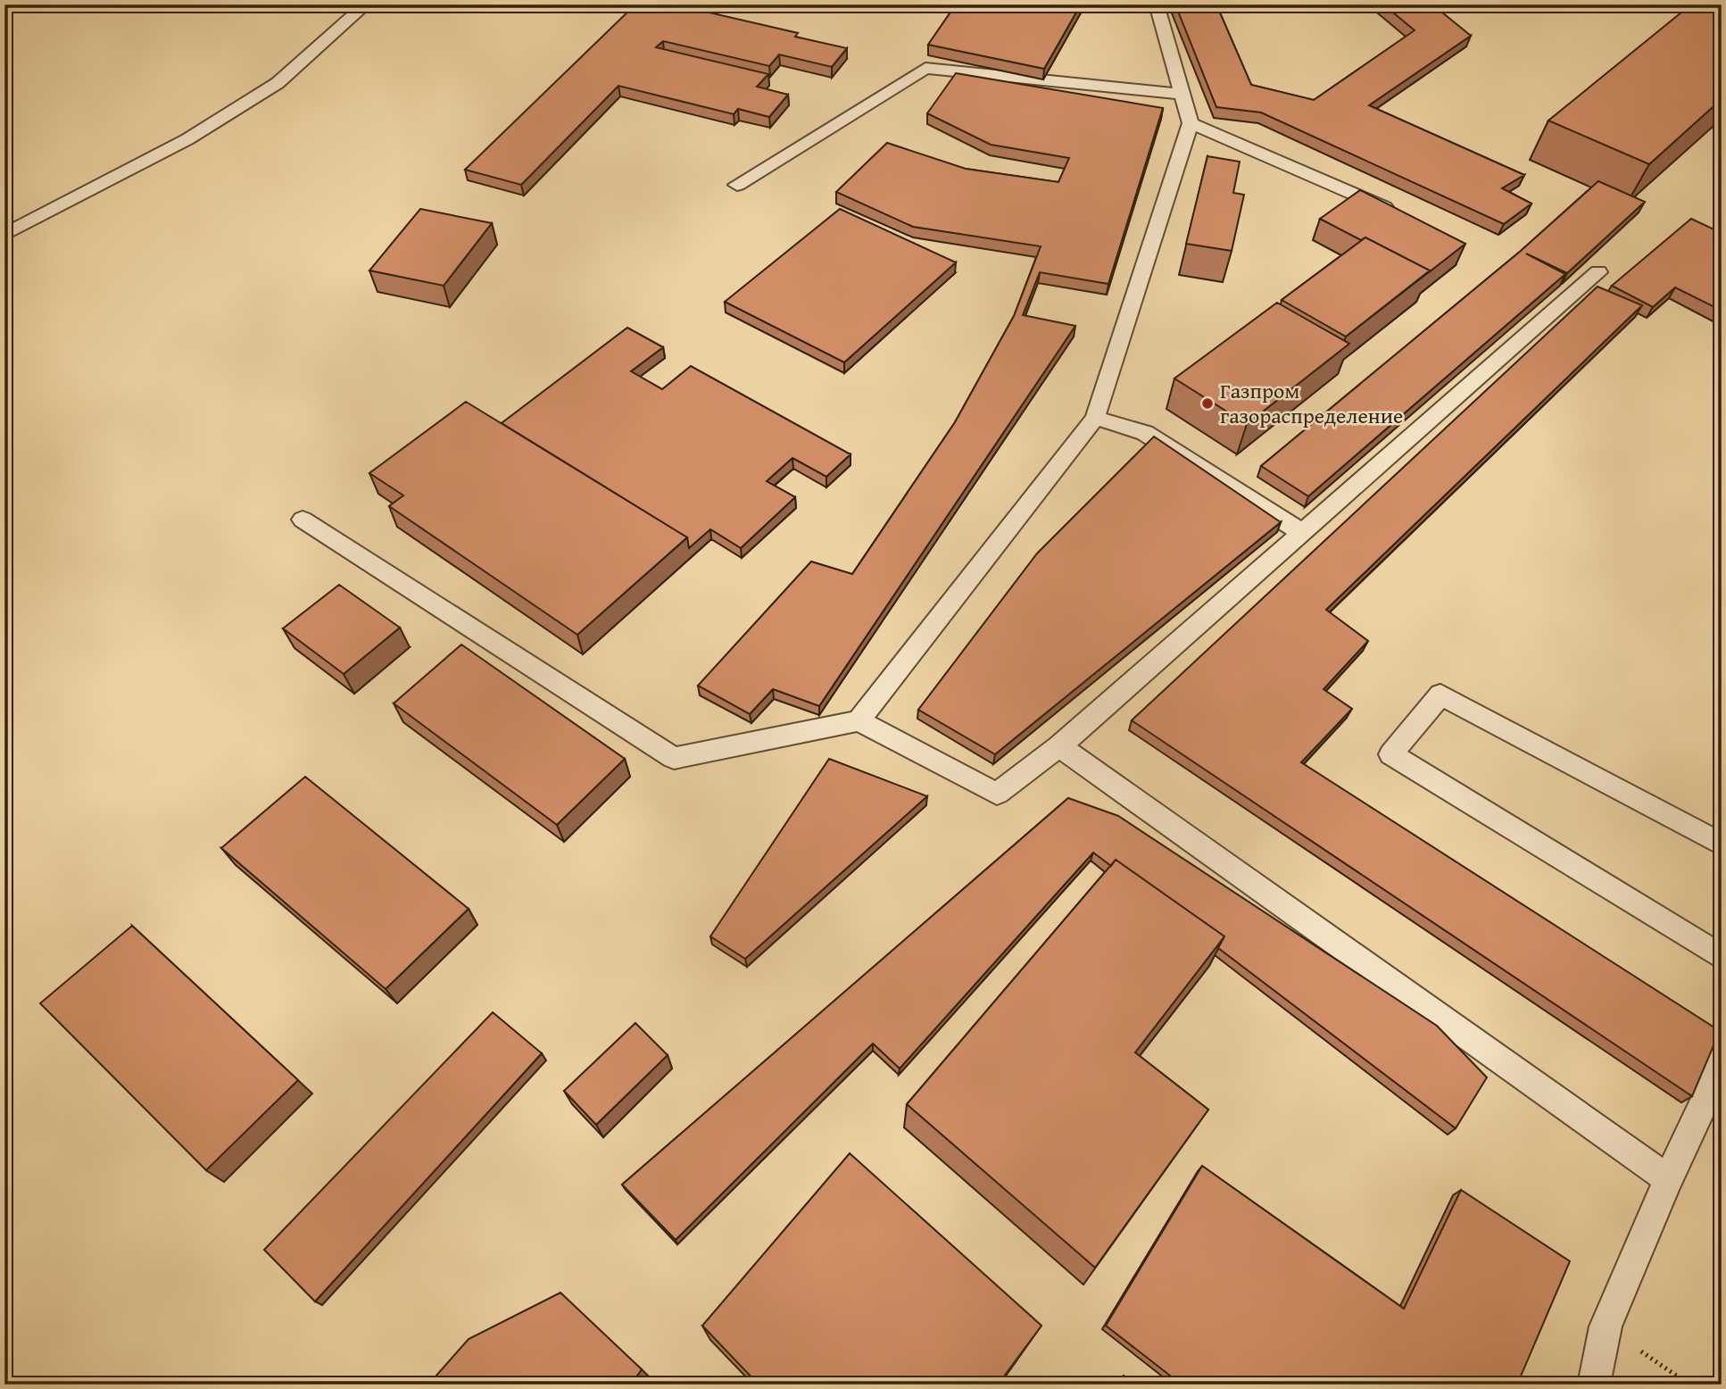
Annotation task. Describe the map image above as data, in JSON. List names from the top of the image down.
{
  "places": ["Газпром газораспределение"]
}
